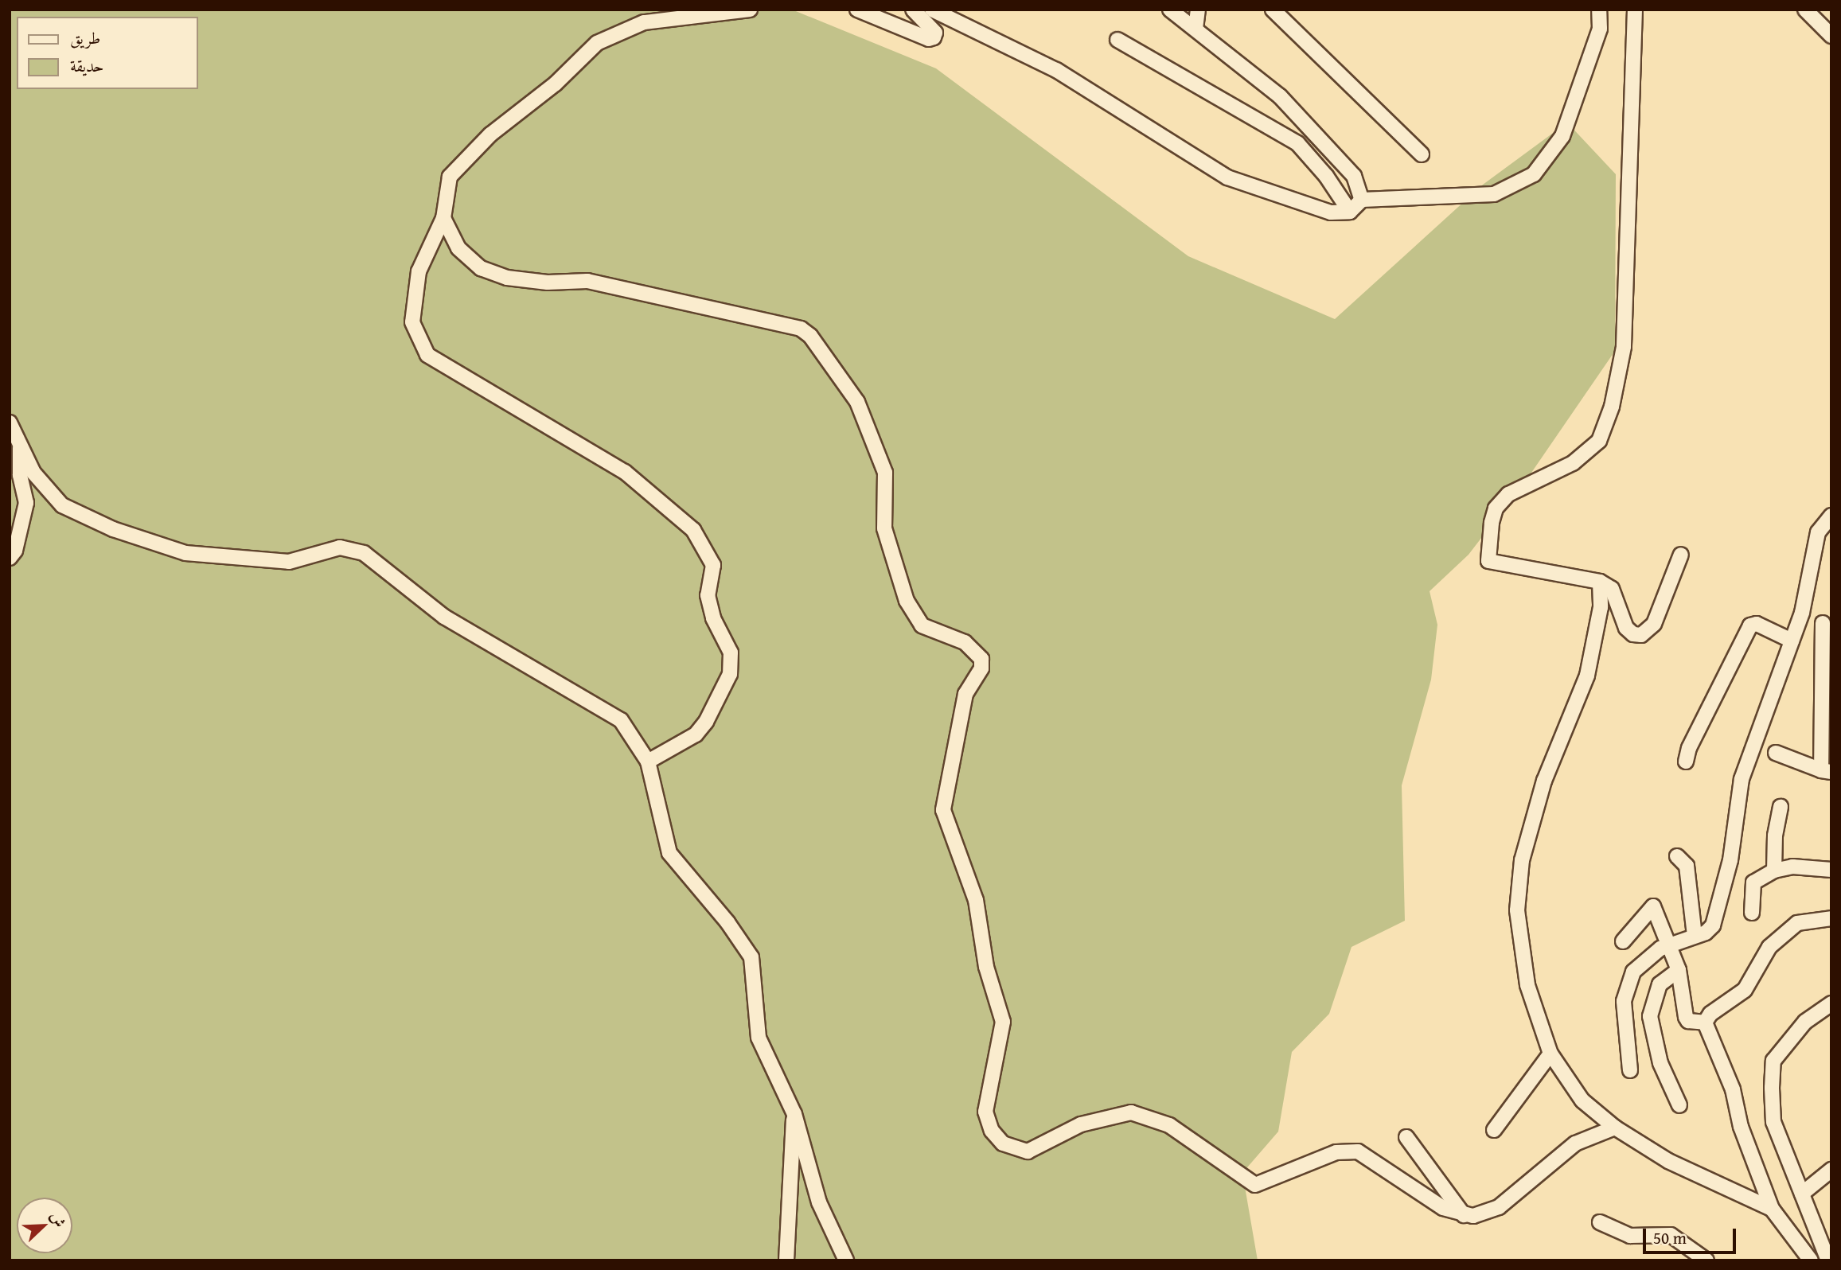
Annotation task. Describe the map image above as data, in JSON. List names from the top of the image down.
{
  "legend": ["طريق", "حديقة"],
  "scale_bar": "50 m",
  "north": "top right"
}
